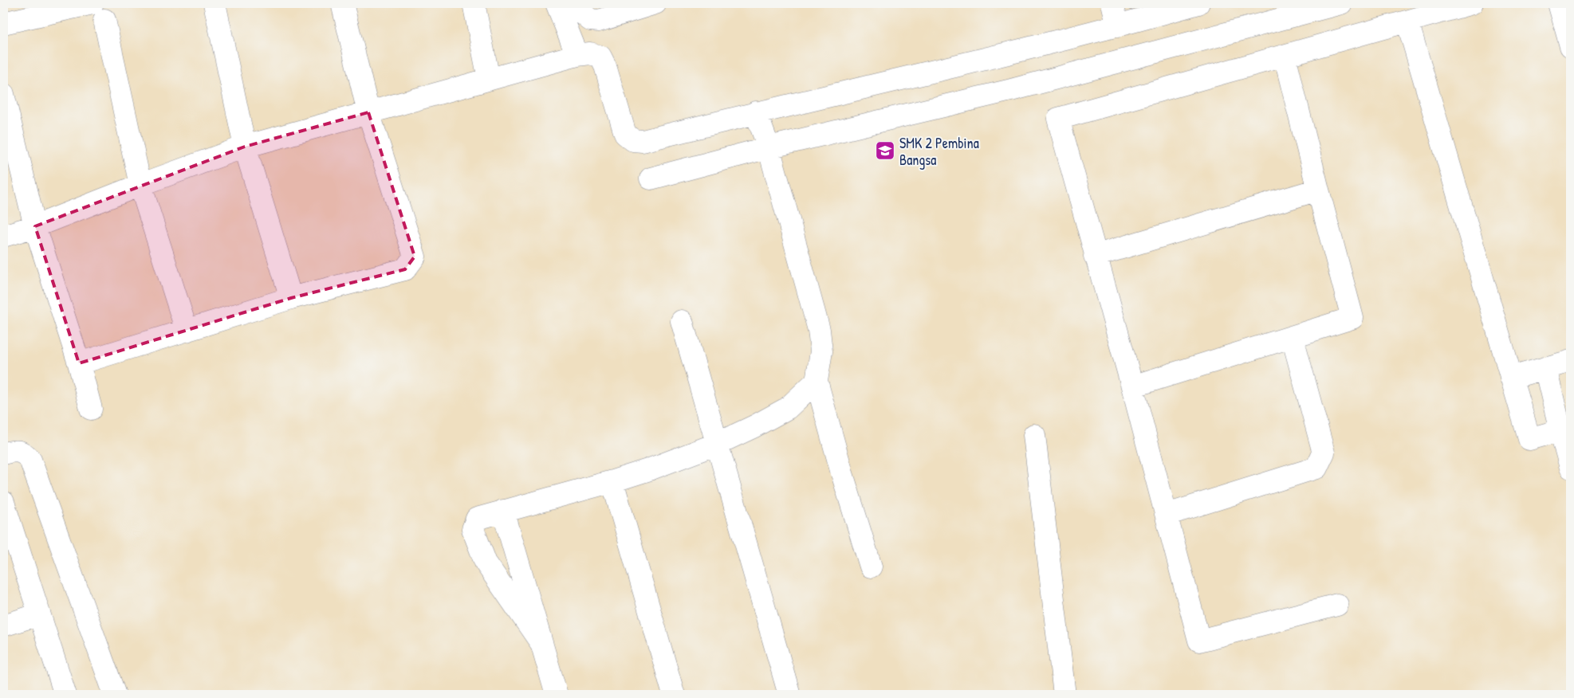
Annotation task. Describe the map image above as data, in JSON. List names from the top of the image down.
{
  "places": {
    "school or university": ["SMK 2 Pembina Bangsa"]
  }
}
